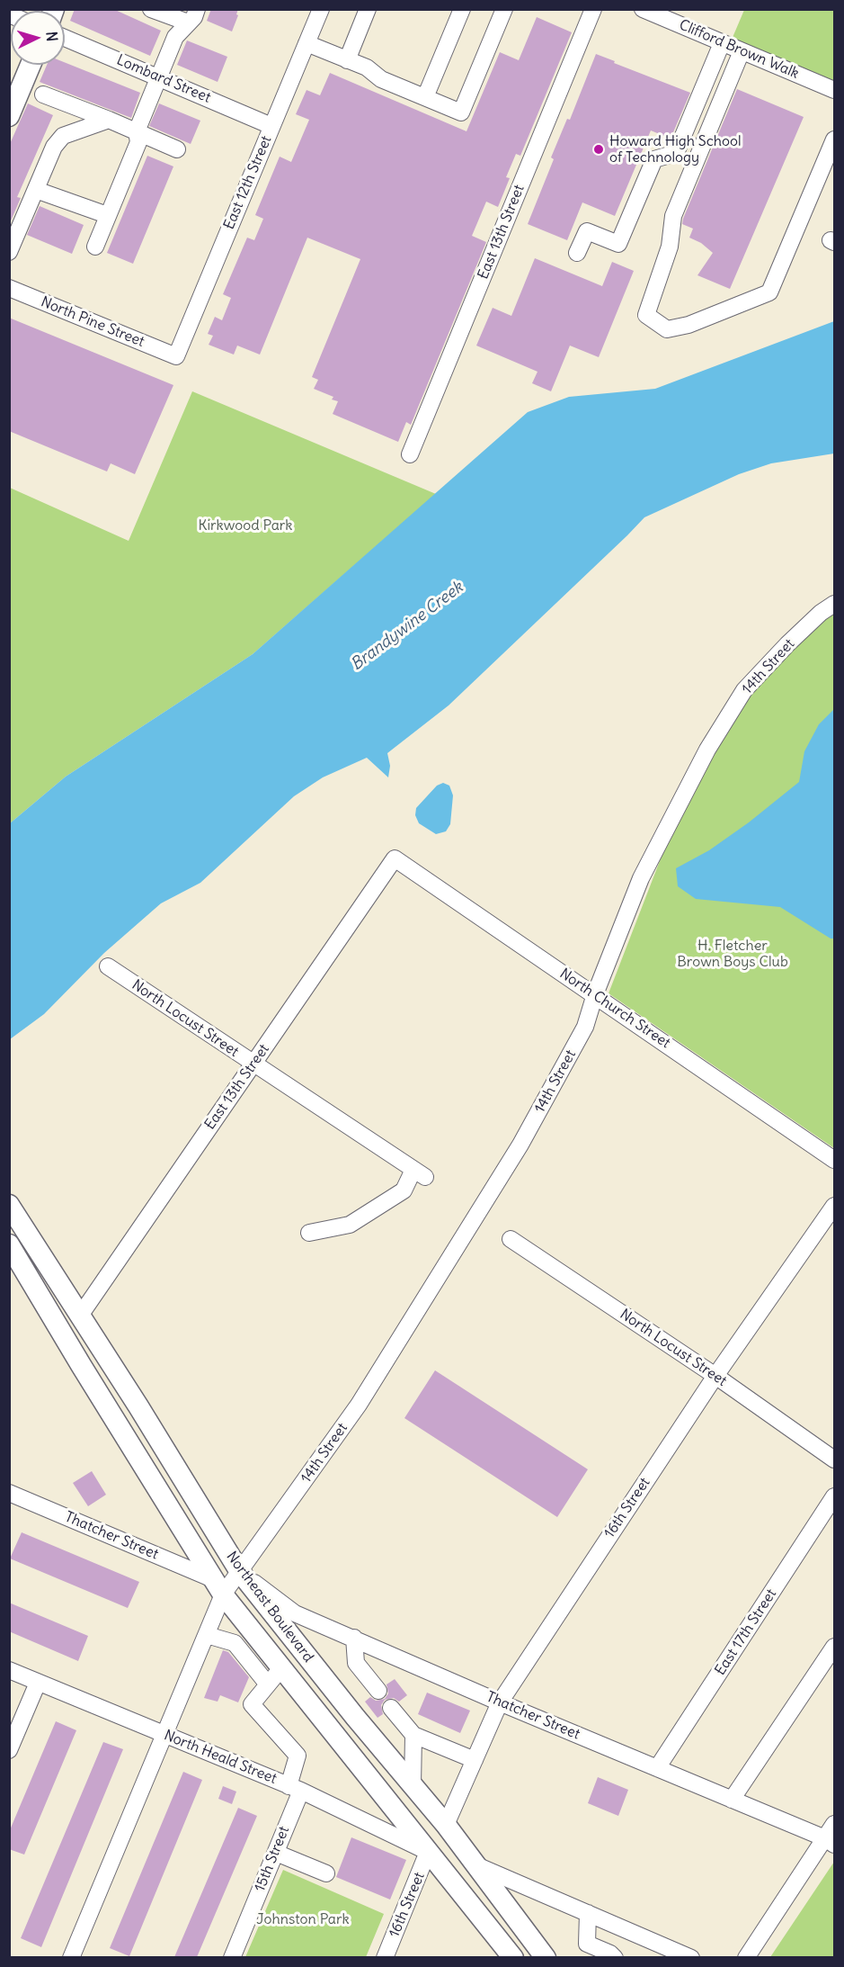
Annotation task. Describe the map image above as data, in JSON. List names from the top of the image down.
{
  "streets": {
    "main road": ["Northeast Boulevard"],
    "street": [
      "Clifford Brown Walk",
      "Lombard Street",
      "East 12th Street",
      "East 13th Street",
      "North Pine Street",
      "14th Street",
      "North Church Street",
      "North Locust Street",
      "16th Street",
      "Thatcher Street",
      "East 17th Street",
      "North Heald Street",
      "15th Street"
    ]
  },
  "crossings": [
    ["Lombard Street", "East 12th Street"],
    ["East 12th Street", "North Pine Street"],
    ["East 13th Street", "North Church Street"],
    ["East 13th Street", "North Locust Street"],
    ["East 13th Street", "Northeast Boulevard"],
    ["14th Street", "North Church Street"],
    ["14th Street", "Thatcher Street"],
    ["14th Street", "Northeast Boulevard"],
    ["14th Street", "North Heald Street"],
    ["North Locust Street", "16th Street"],
    ["16th Street", "Thatcher Street"],
    ["16th Street", "Northeast Boulevard"],
    ["16th Street", "North Heald Street"],
    ["Thatcher Street", "Northeast Boulevard"],
    ["Thatcher Street", "East 17th Street"],
    ["Northeast Boulevard", "North Heald Street"],
    ["North Heald Street", "15th Street"]
  ],
  "water": ["Brandywine Creek"],
  "parks": ["Kirkwood Park", "H. Fletcher Brown Boys Club", "Johnston Park"],
  "places": ["Howard High School of Technology"],
  "north": "right"
}
